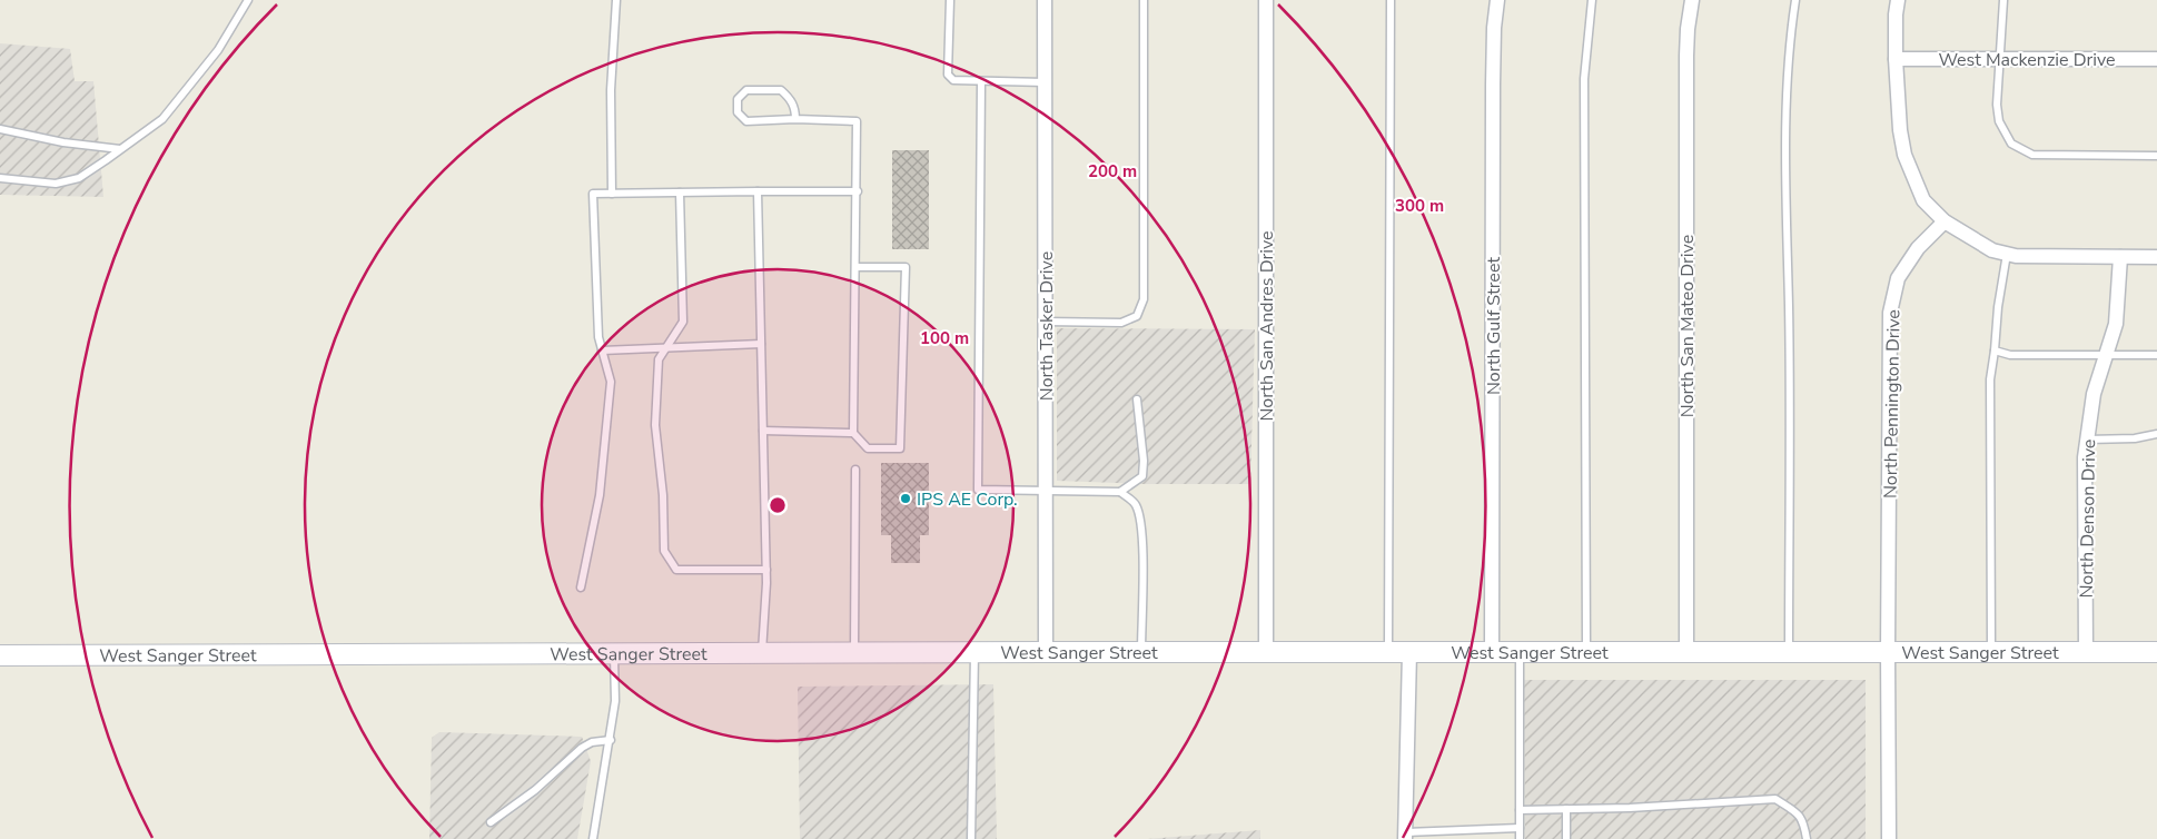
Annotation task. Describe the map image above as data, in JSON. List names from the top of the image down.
{
  "streets": {
    "main road": ["West Sanger Street"],
    "street": [
      "West Mackenzie Drive",
      "North Tasker Drive",
      "North San Andres Drive",
      "North Gulf Street",
      "North San Mateo Drive",
      "North Pennington Drive",
      "North Denson Drive"
    ]
  },
  "crossings": [
    ["North Tasker Drive", "West Sanger Street"],
    ["North San Andres Drive", "West Sanger Street"],
    ["North Gulf Street", "West Sanger Street"],
    ["North San Mateo Drive", "West Sanger Street"],
    ["North Pennington Drive", "West Sanger Street"],
    ["North Denson Drive", "West Sanger Street"]
  ],
  "places": ["IPS AE Corp."],
  "rings": ["200 m", "300 m", "100 m"]
}
